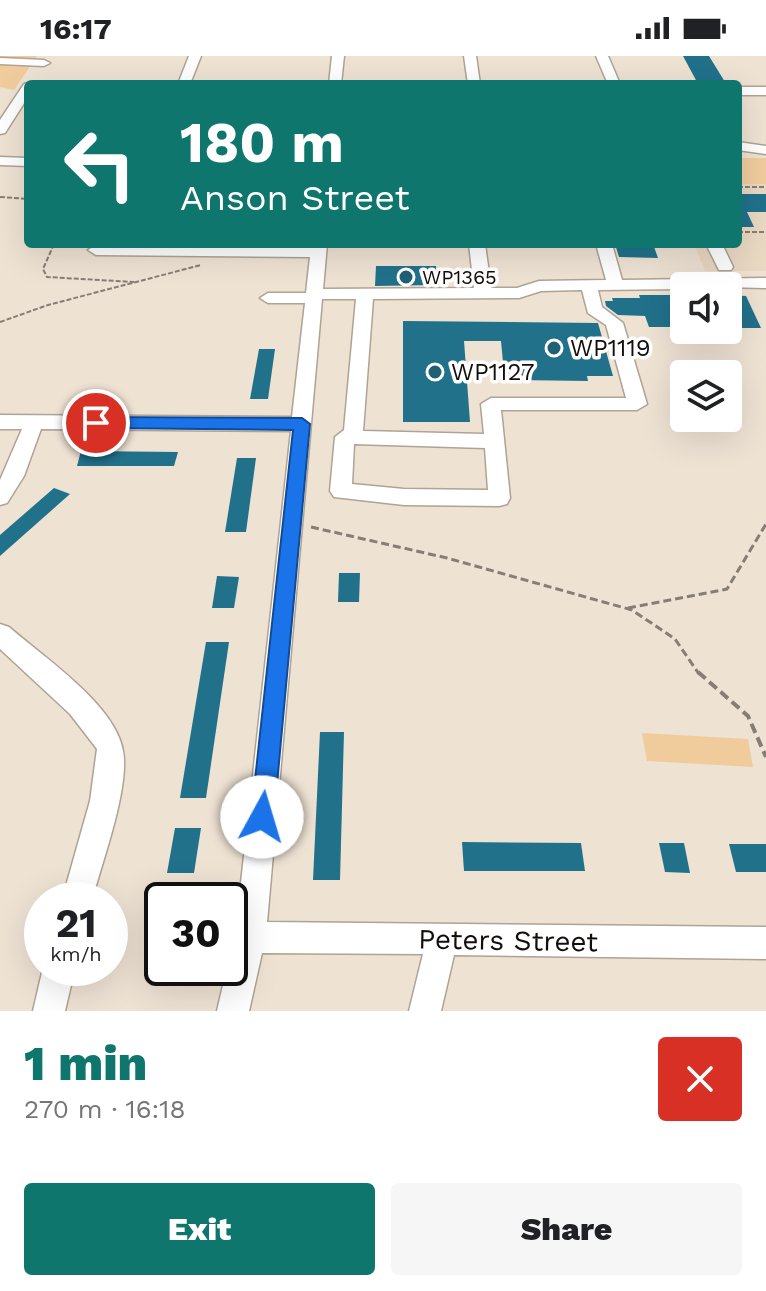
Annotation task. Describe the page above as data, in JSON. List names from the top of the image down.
{
  "streets": {
    "street": ["Peters Street"]
  },
  "places": ["WP1365", "WP1119", "WP1127"],
  "page": {
    "status": "16:17",
    "turn": ["180 m", "Anson Street"],
    "speed": "21 km/h",
    "limit": "30",
    "heading": ["1 min", "270 m · 16:18"],
    "buttons": ["Exit", "Share"]
  }
}
